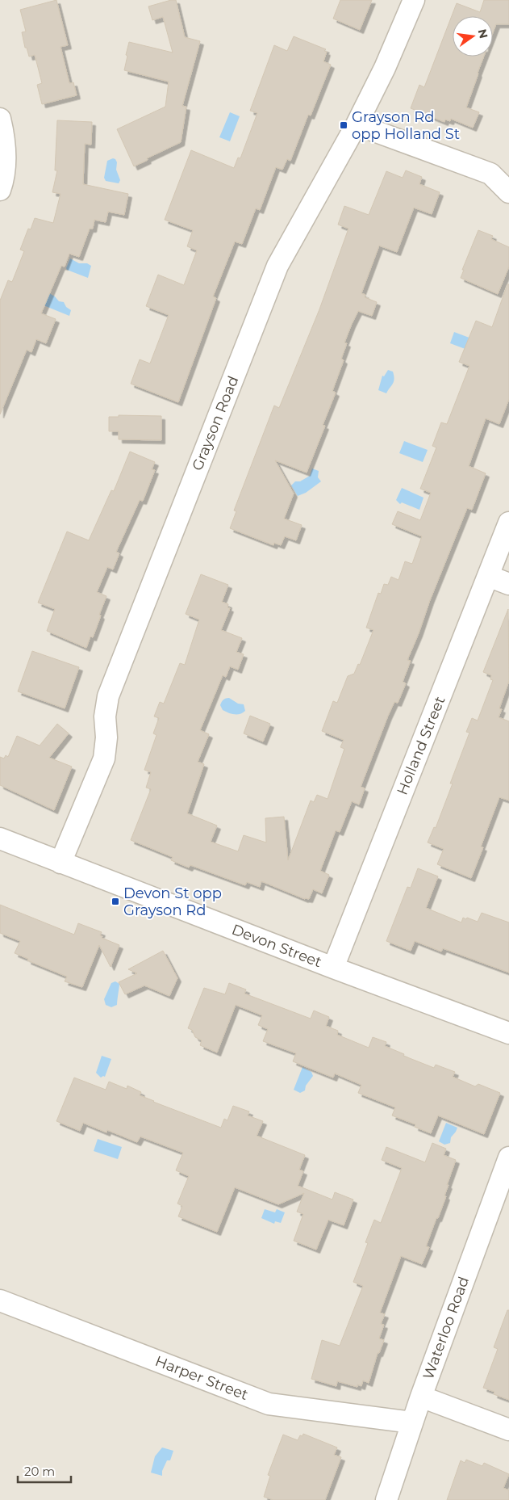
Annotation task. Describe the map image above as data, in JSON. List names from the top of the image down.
{
  "streets": {
    "street": [
      "Grayson Road",
      "Holland Street",
      "Devon Street",
      "Waterloo Road",
      "Harper Street"
    ]
  },
  "crossings": [
    ["Grayson Road", "Devon Street"],
    ["Holland Street", "Devon Street"],
    ["Waterloo Road", "Harper Street"]
  ],
  "places": {
    "transit": ["Grayson Rd opp Holland St", "Devon St opp Grayson Rd"]
  },
  "scale_bar": "20 m",
  "north": "right"
}
